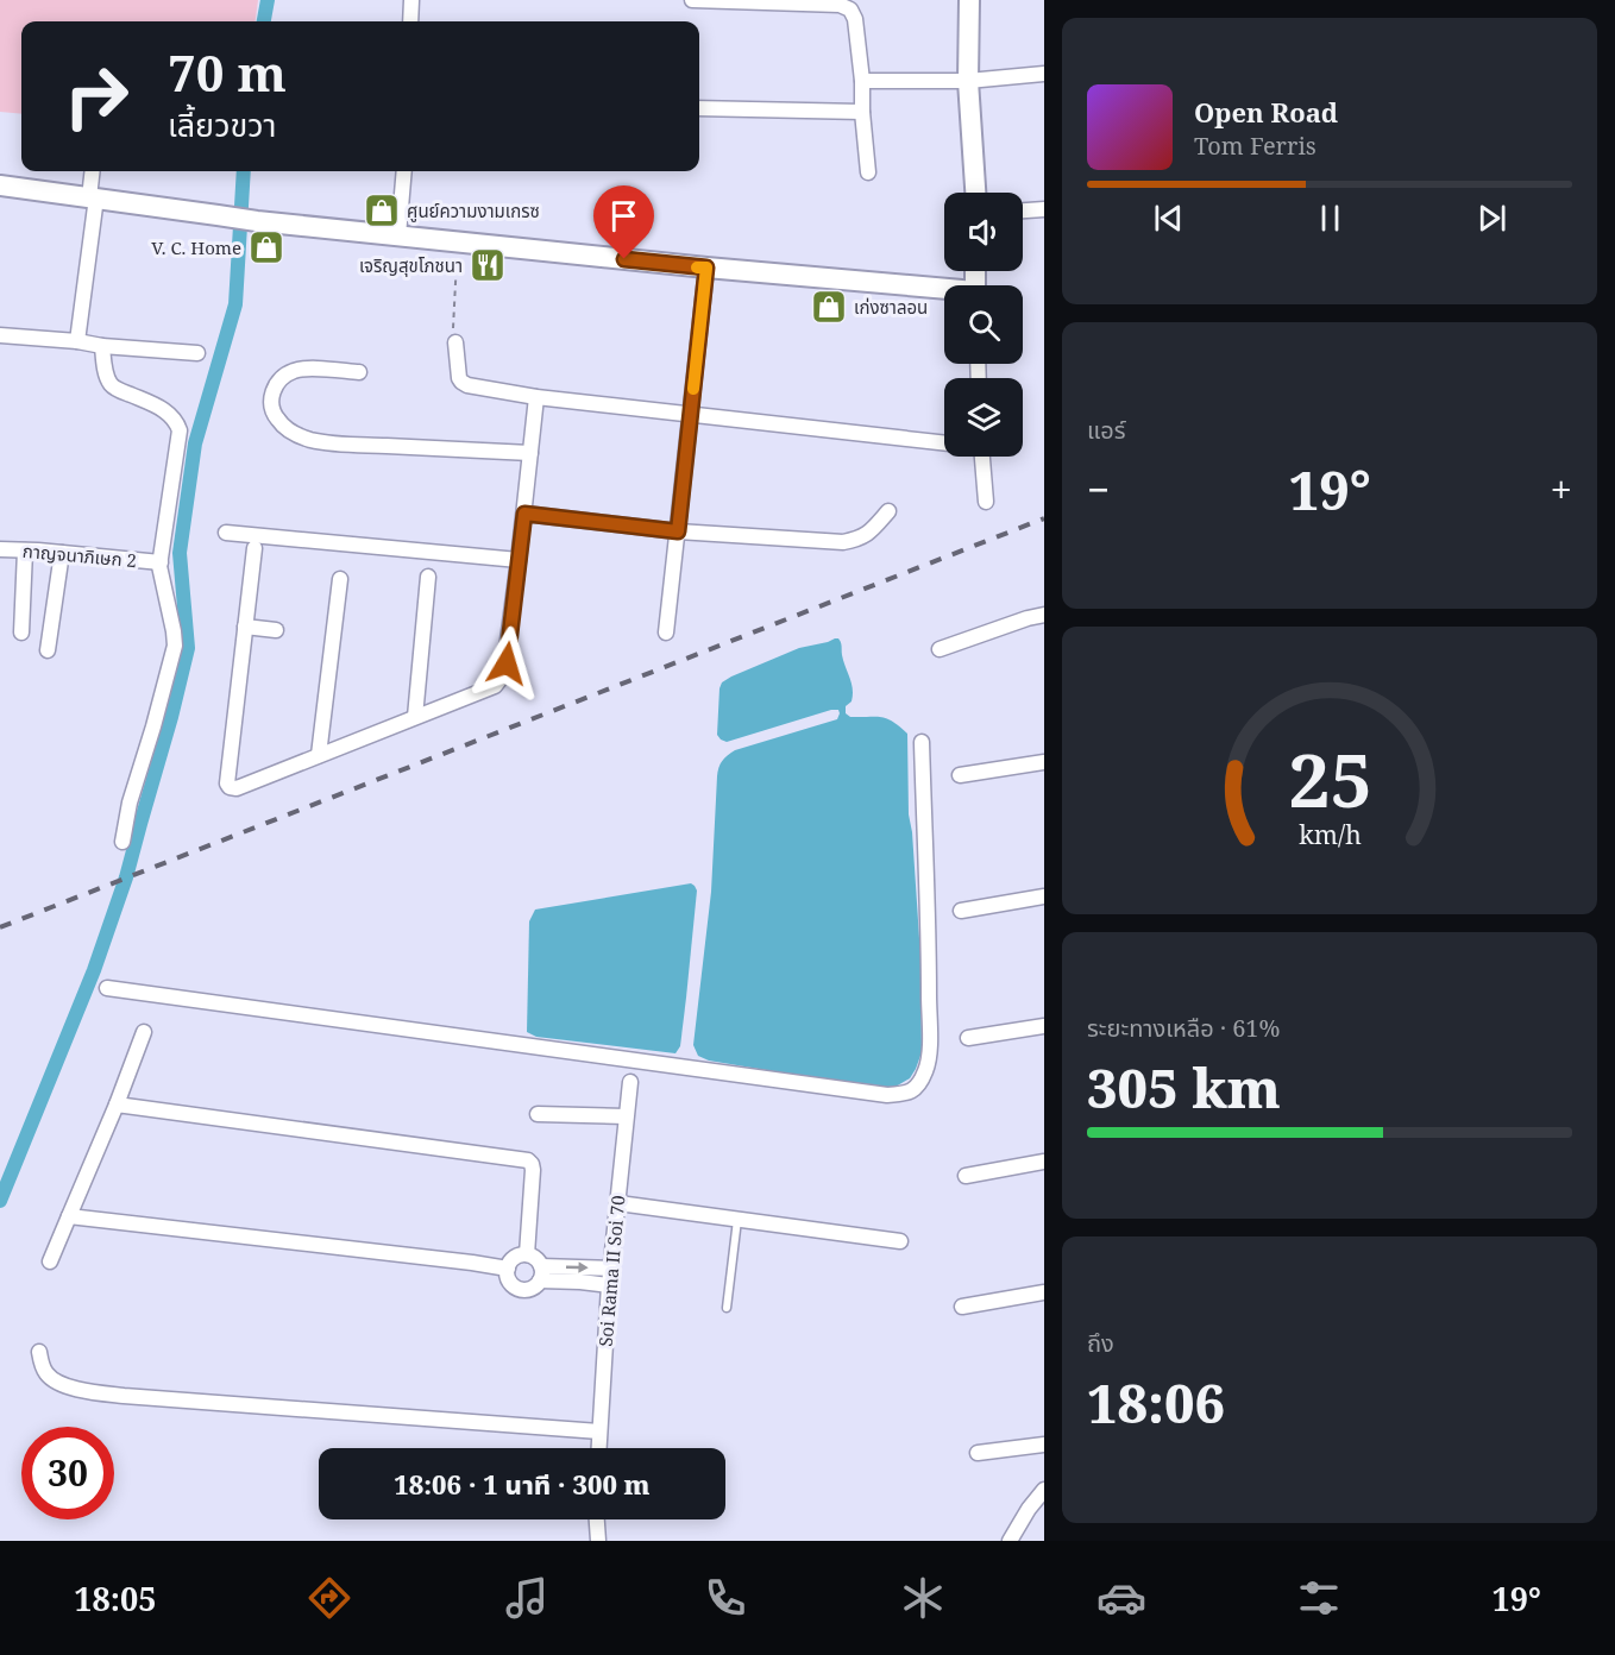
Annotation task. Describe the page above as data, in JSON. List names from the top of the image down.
{
  "streets": {
    "street": ["กาญจนาภิเษก 2", "Soi Rama II Soi 70"]
  },
  "places": {
    "shop": ["ศูนย์ความงามเกรซ", "V. C. Home", "เก่งซาลอน"],
    "restaurant": ["เจริญสุขโภชนา"]
  },
  "page": {
    "turn": ["70 m", "เลี้ยวขวา"],
    "song": ["Open Road", "Tom Ferris"],
    "tile": [
      "แอร์",
      ["ระยะทางเหลือ · 61%", "305 km"],
      ["ถึง", "18:06"]
    ],
    "heat": ["−", "19°", "+"],
    "limit": "30",
    "trip": "18:06 · 1 นาที · 300 m",
    "tabs": ["18:05", "19°"],
    "gauge": ["25", "km/h"]
  }
}
